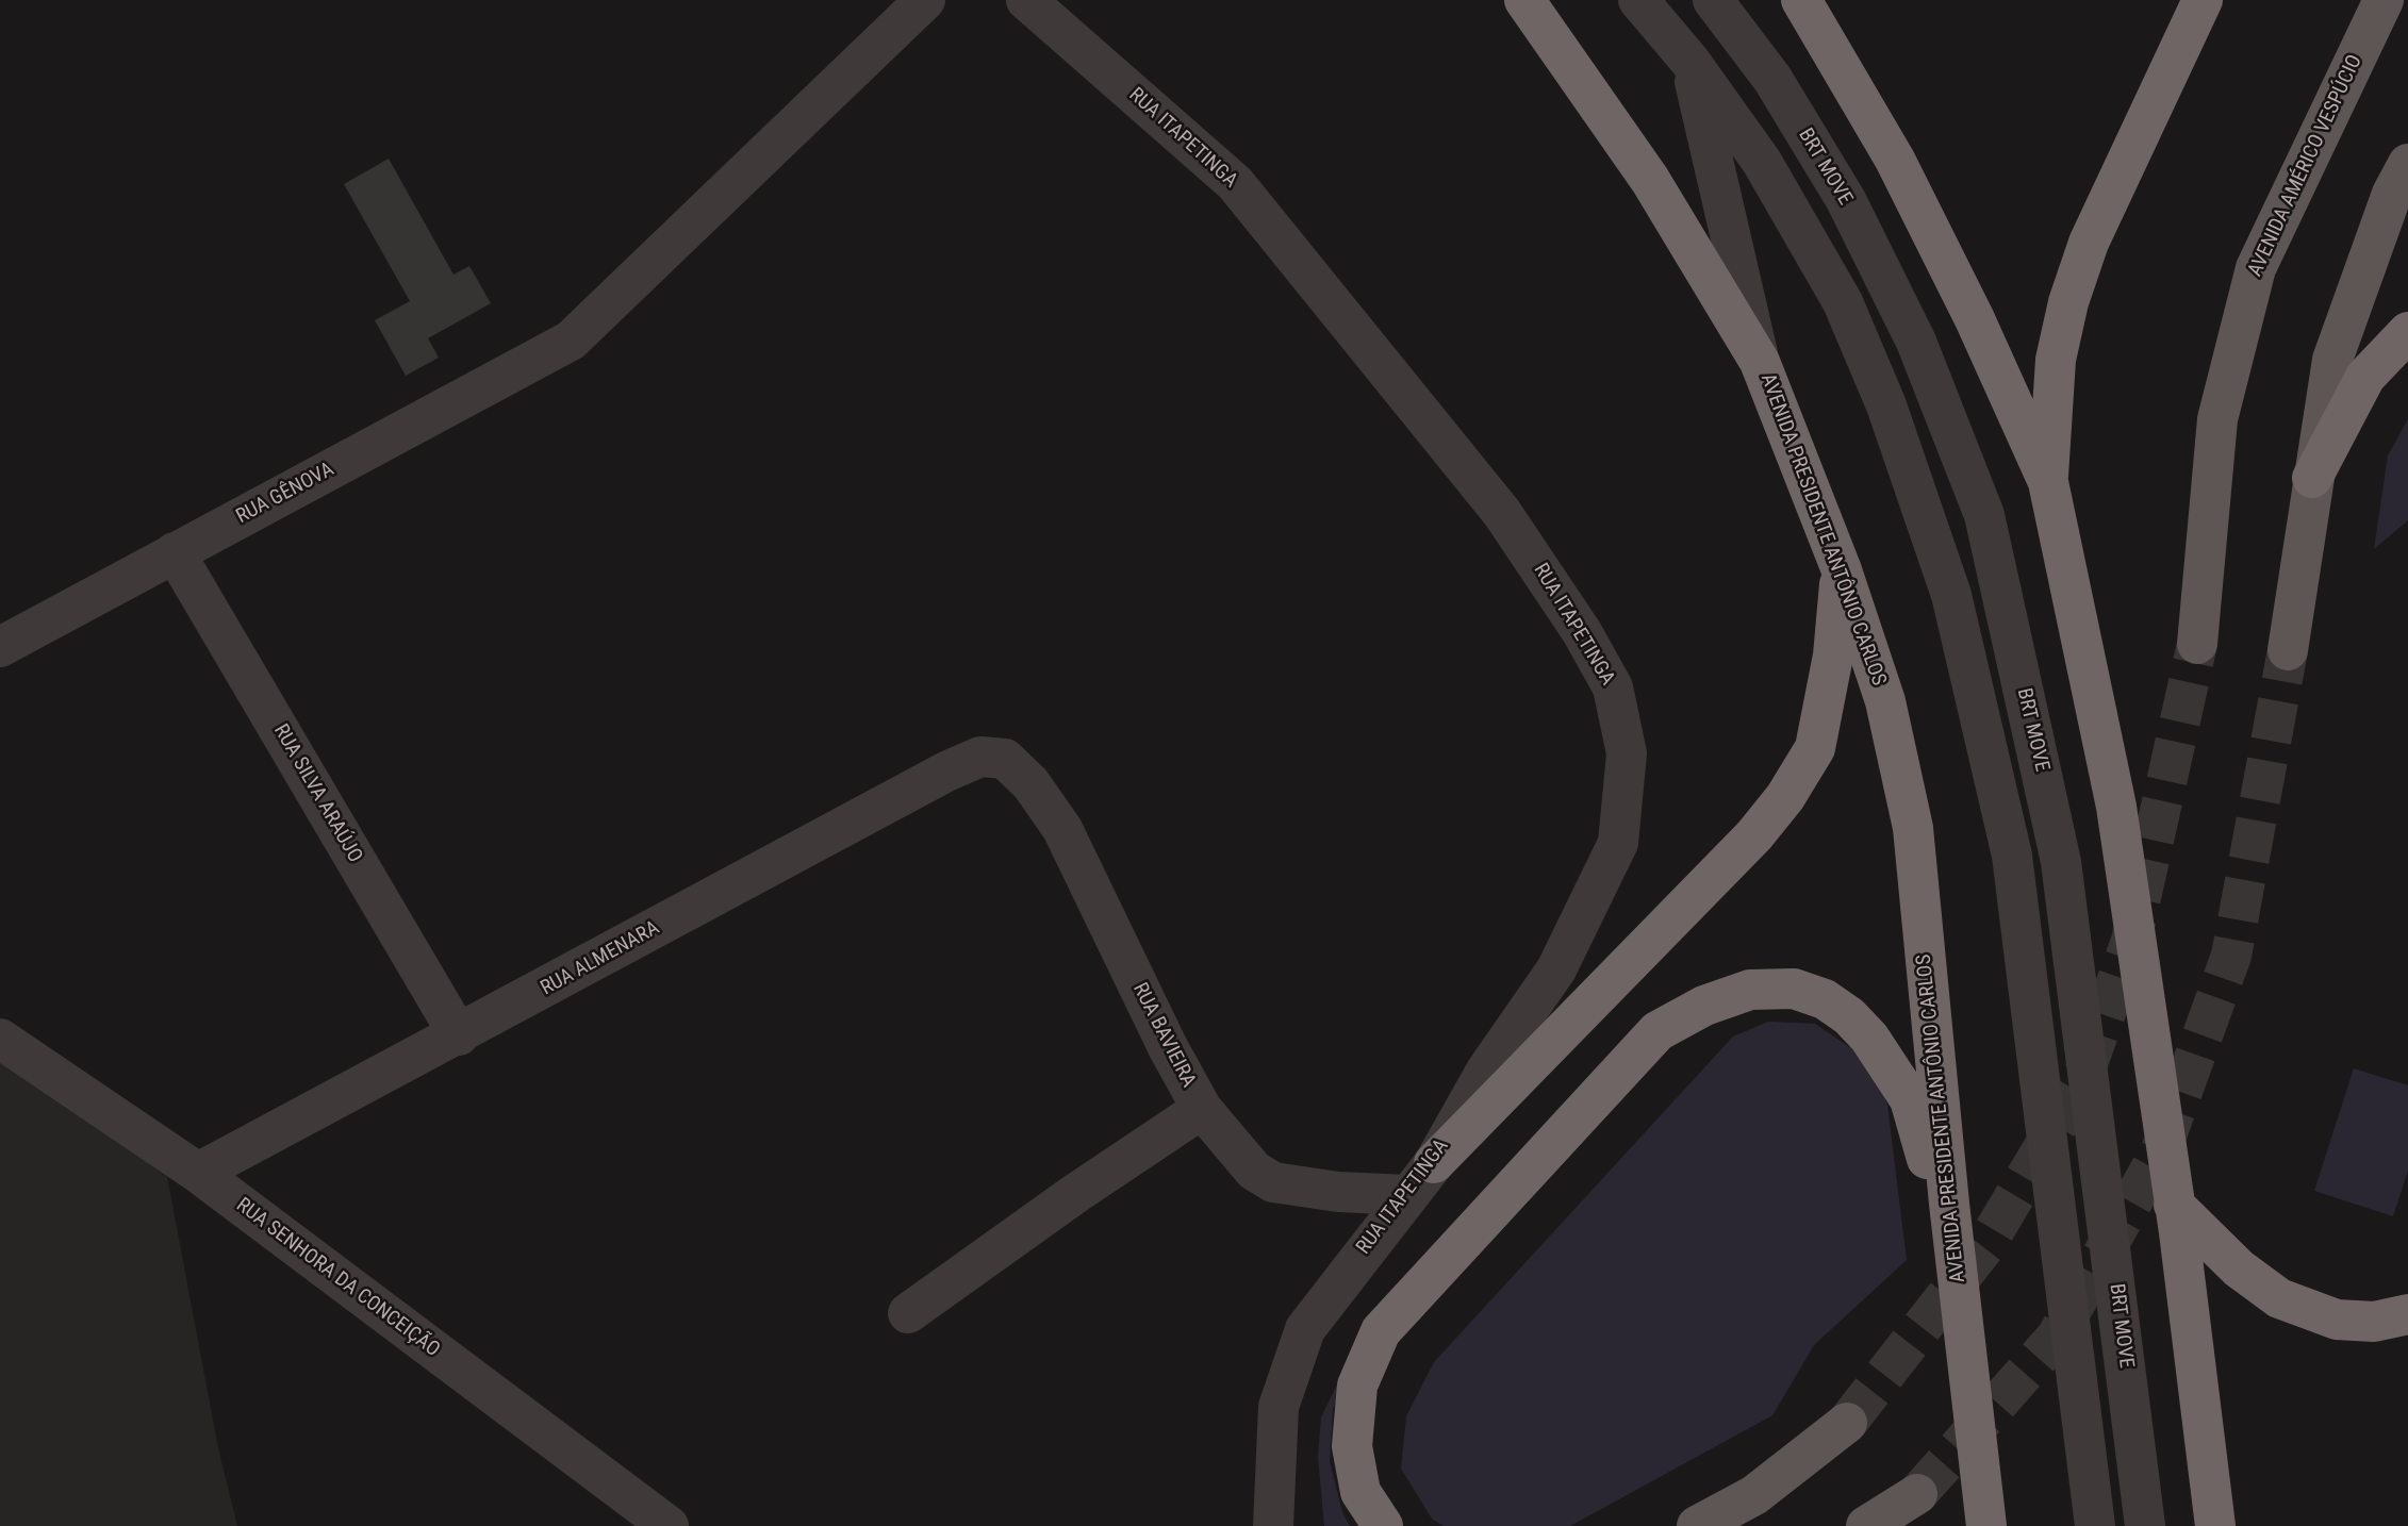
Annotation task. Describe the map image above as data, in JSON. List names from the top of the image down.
{
  "streets": {
    "highway": ["AVENIDA PRESIDENTE ANTÔNIO CARLOS"],
    "main road": ["AVENIDA AMÉRICO VESPÚCIO"],
    "street": [
      "RUA ITAPETINGA",
      "BRT MOVE",
      "RUA GÊNOVA",
      "RUA SILVA ARAÚJO",
      "RUA ALMENARA",
      "RUA BAVIEIRA",
      "RUA SENHORA DA CONCEIÇÃO"
    ]
  },
  "crossings": [
    ["RUA ITAPETINGA", "RUA BAVIEIRA"],
    ["RUA GÊNOVA", "RUA SILVA ARAÚJO"],
    ["RUA SILVA ARAÚJO", "RUA ALMENARA"],
    ["RUA ALMENARA", "RUA BAVIEIRA"],
    ["RUA ALMENARA", "RUA SENHORA DA CONCEIÇÃO"]
  ]
}
